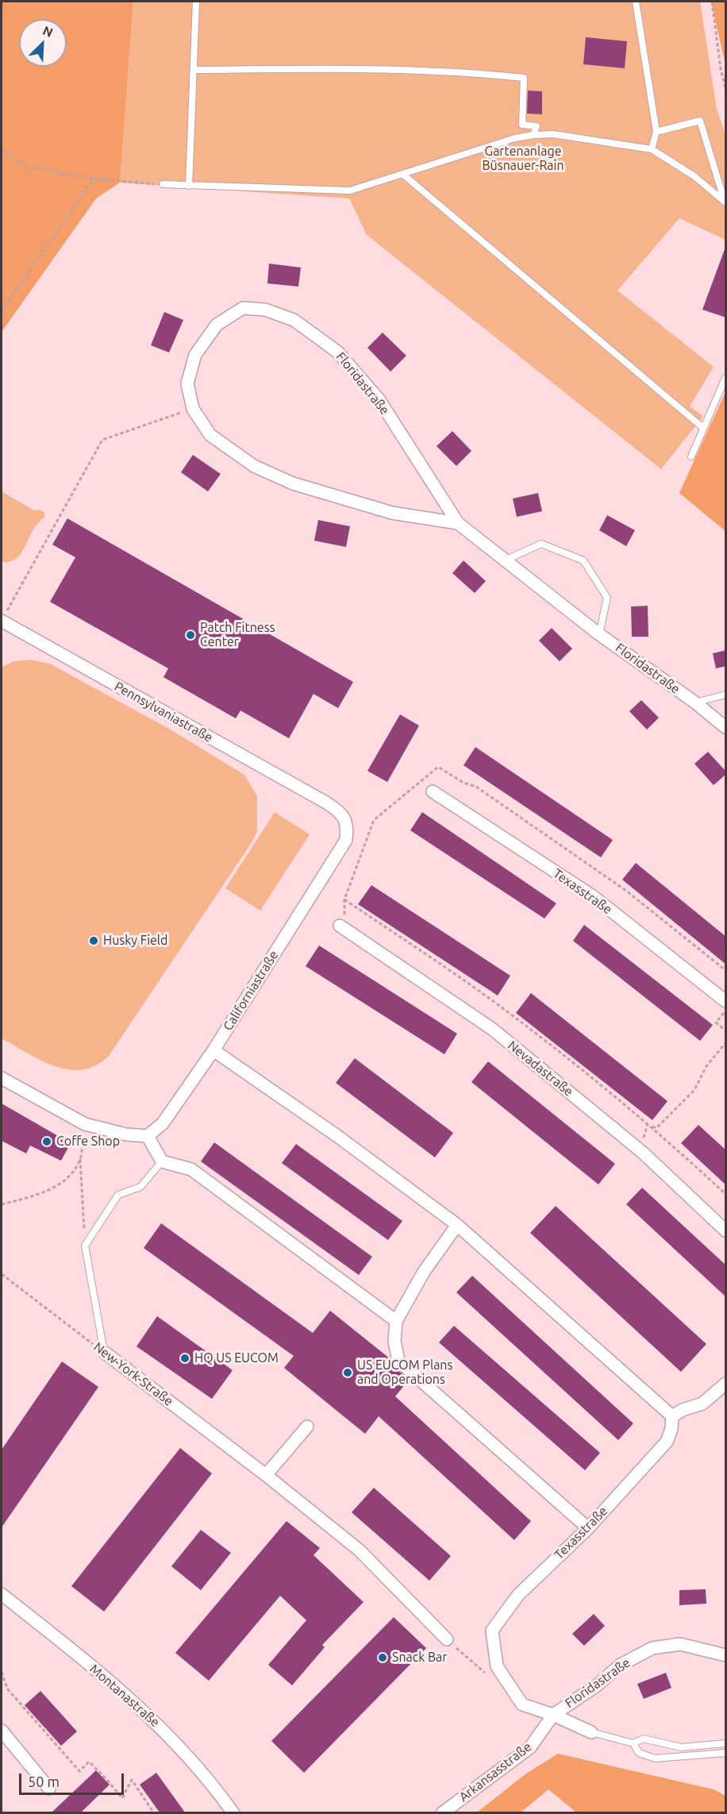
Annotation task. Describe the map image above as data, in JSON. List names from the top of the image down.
{
  "streets": {
    "street": [
      "Floridastraße",
      "Pennsylvaniastraße",
      "Texasstraße",
      "Californiastraße",
      "Nevadastraße",
      "New-York-Straße",
      "Montanastraße",
      "Arkansasstraße"
    ]
  },
  "crossings": [
    ["Floridastraße", "Texasstraße"],
    ["Floridastraße", "Arkansasstraße"],
    ["Pennsylvaniastraße", "Californiastraße"],
    ["Texasstraße", "Arkansasstraße"]
  ],
  "parks": ["Gartenanlage Büsnauer-Rain"],
  "places": [
    "Patch Fitness Center",
    "Husky Field",
    "Coffe Shop",
    "HQ US EUCOM",
    "US EUCOM Plans and Operations",
    "Snack Bar"
  ],
  "scale_bar": "50 m",
  "north": "top right"
}
